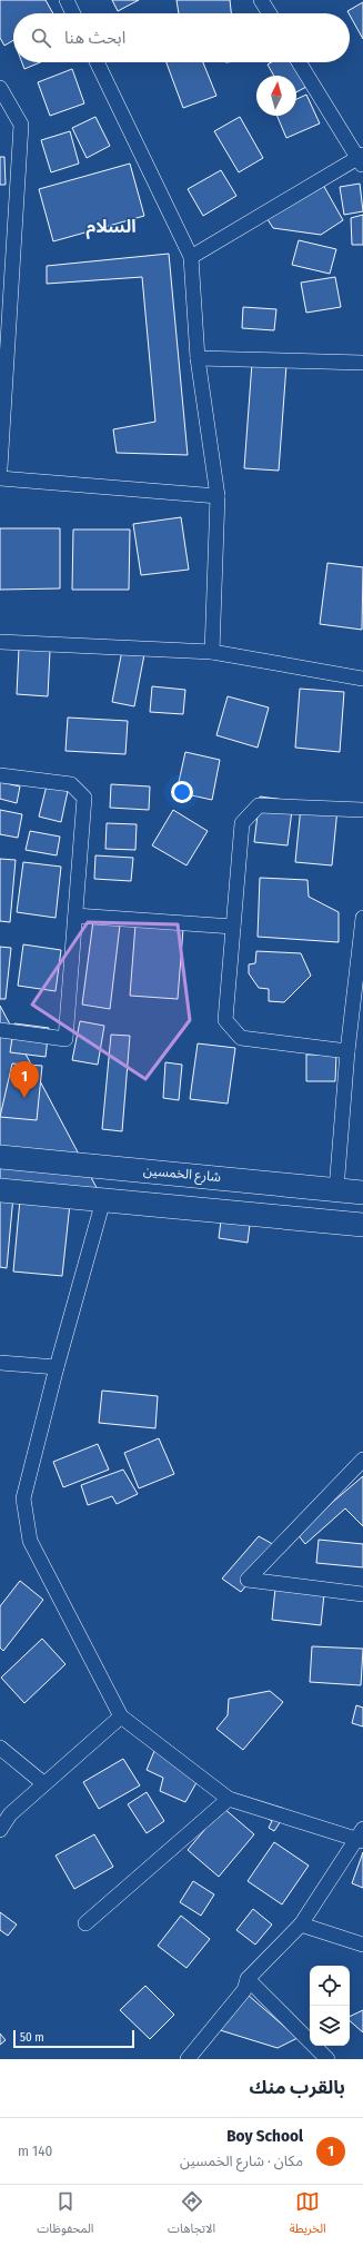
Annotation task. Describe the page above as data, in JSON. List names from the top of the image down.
{
  "streets": {
    "main road": ["شارع الخمسين"]
  },
  "districts": ["السلام"],
  "scale_bar": "50 m",
  "north": "top",
  "page": {
    "search": "ابحث هنا",
    "pins": "1",
    "scale": "50 m",
    "heading": "بالقرب منك",
    "list": [
      {
        "mark": "1",
        "name": "Boy School",
        "note": "مكان · شارع الخمسين",
        "value": "140 m"
      }
    ],
    "nav": ["الخريطة", "الاتجاهات", "المحفوظات"]
  }
}
